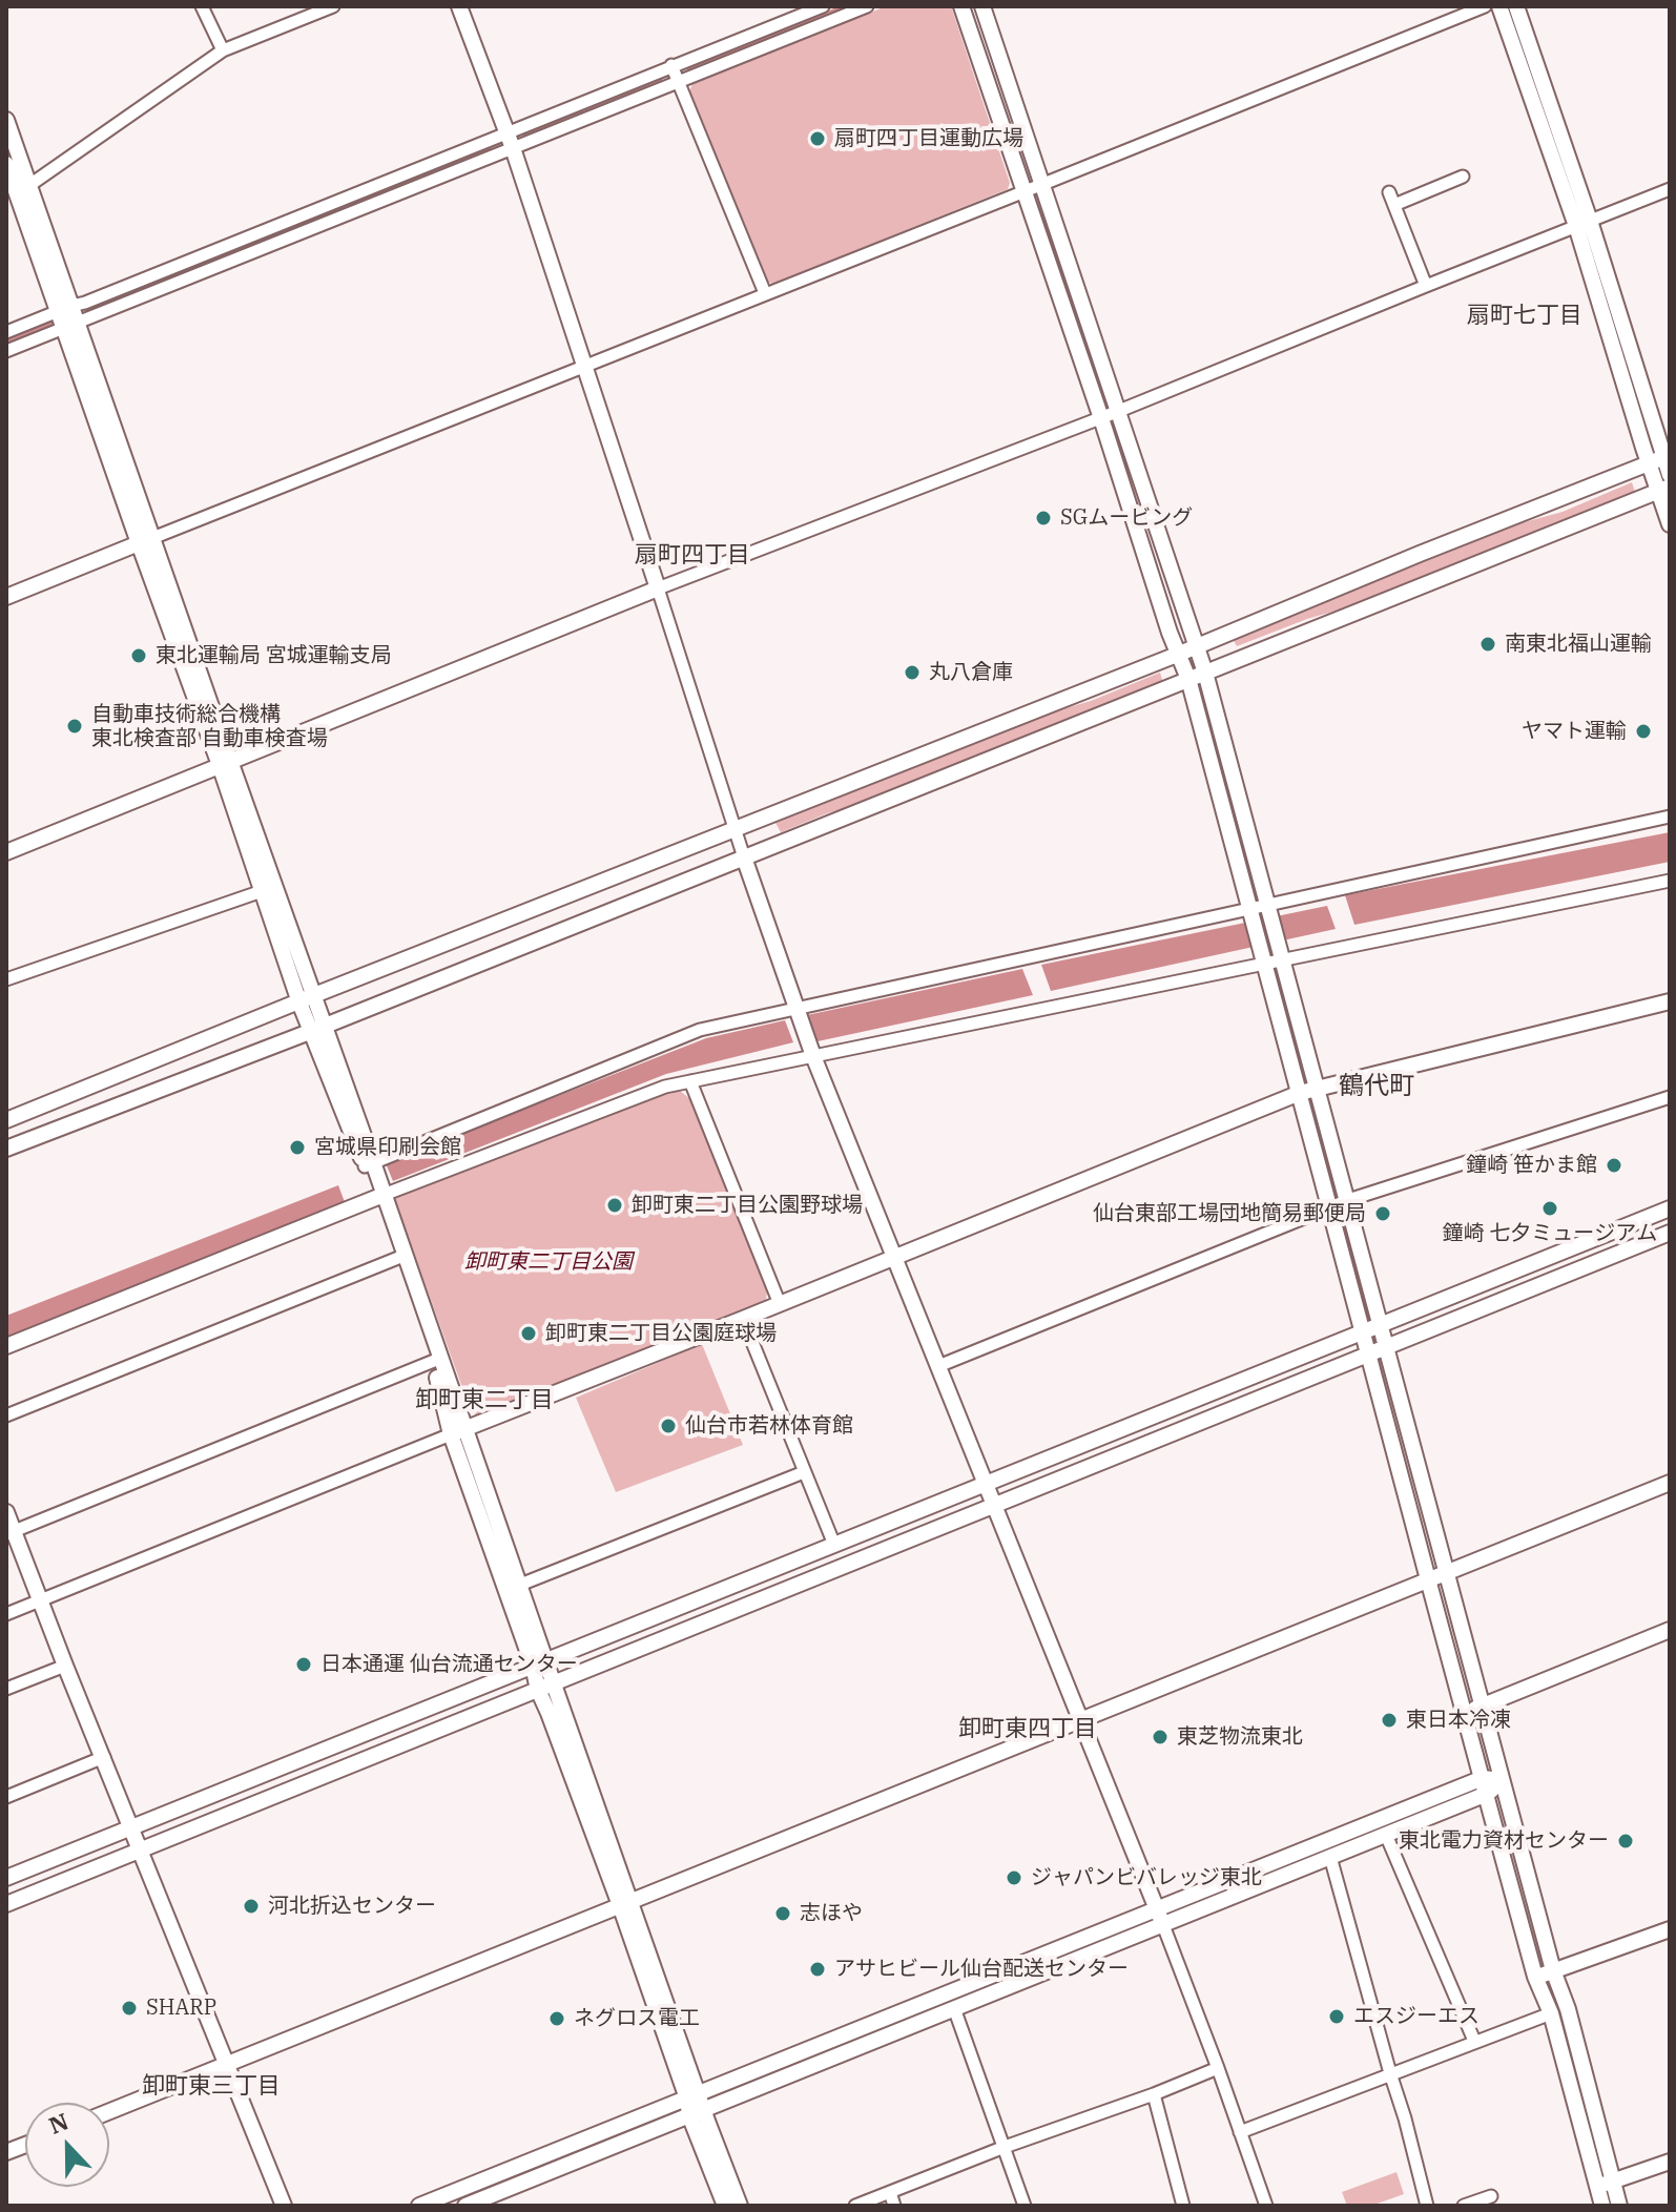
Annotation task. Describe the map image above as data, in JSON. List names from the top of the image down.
{
  "districts": [
    "扇町七丁目",
    "扇町四丁目",
    "鶴代町",
    "卸町東二丁目",
    "卸町東四丁目",
    "卸町東三丁目"
  ],
  "parks": ["卸町東二丁目公園"],
  "places": [
    "扇町四丁目運動広場",
    "SGムービング",
    "南東北福山運輸",
    "東北運輸局 宮城運輸支局",
    "丸八倉庫",
    "自動車技術総合機構 東北検査部 自動車検査場",
    "ヤマト運輸",
    "宮城県印刷会館",
    "鐘崎 笹かま館",
    "卸町東二丁目公園野球場",
    "鐘崎 七夕ミュージアム",
    "仙台東部工場団地簡易郵便局",
    "卸町東二丁目公園庭球場",
    "仙台市若林体育館",
    "日本通運 仙台流通センター",
    "東日本冷凍",
    "東芝物流東北",
    "東北電力資材センター",
    "ジャパンビバレッジ東北",
    "河北折込センター",
    "志ほや",
    "アサヒビール仙台配送センター",
    "SHARP",
    "エスジーエス",
    "ネグロス電工"
  ],
  "north": "top"
}
